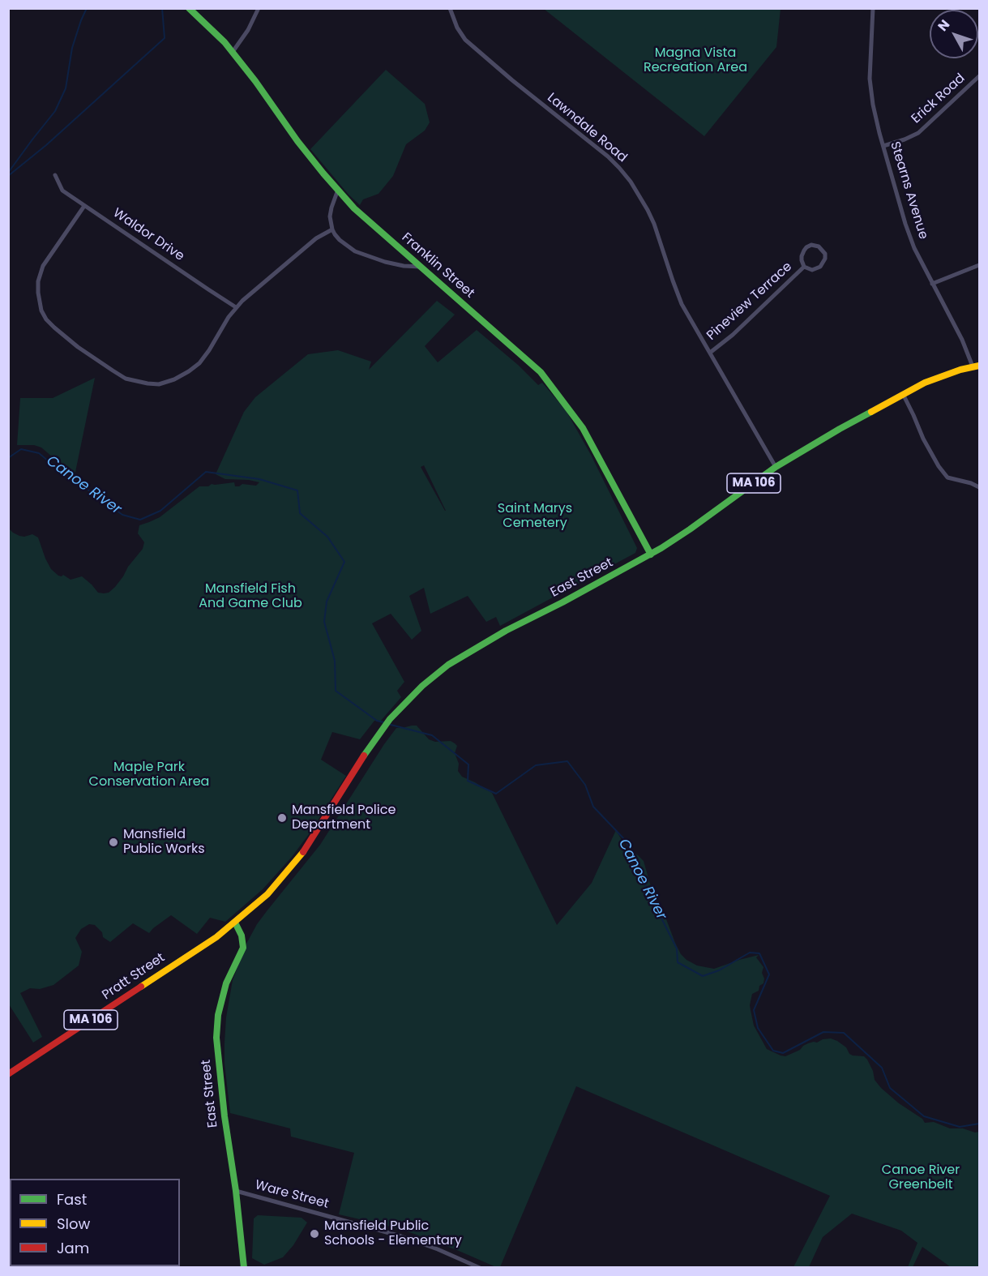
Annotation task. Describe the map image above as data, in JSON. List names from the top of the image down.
{
  "streets": {
    "main road": [
      "Franklin Street",
      "MA 106",
      "East Street",
      "Pratt Street"
    ],
    "street": [
      "Erick Road",
      "Lawndale Road",
      "Stearns Avenue",
      "Waldor Drive",
      "Pineview Terrace",
      "Ware Street"
    ]
  },
  "crossings": [
    ["Erick Road", "Stearns Avenue"],
    ["Lawndale Road", "Pineview Terrace"],
    ["Lawndale Road", "East Street"],
    ["Stearns Avenue", "East Street"],
    ["Franklin Street", "East Street"],
    ["East Street", "Pratt Street"],
    ["East Street", "Ware Street"]
  ],
  "water": ["Canoe River"],
  "parks": [
    "Magna Vista Recreation Area",
    "Saint Marys Cemetery",
    "Mansfield Fish And Game Club",
    "Maple Park Conservation Area",
    "Canoe River Greenbelt"
  ],
  "places": ["Mansfield Police Department", "Mansfield Public Works", "Mansfield Public Schools - Elementary"],
  "legend": ["Fast", "Slow", "Jam"],
  "north": "top left"
}
